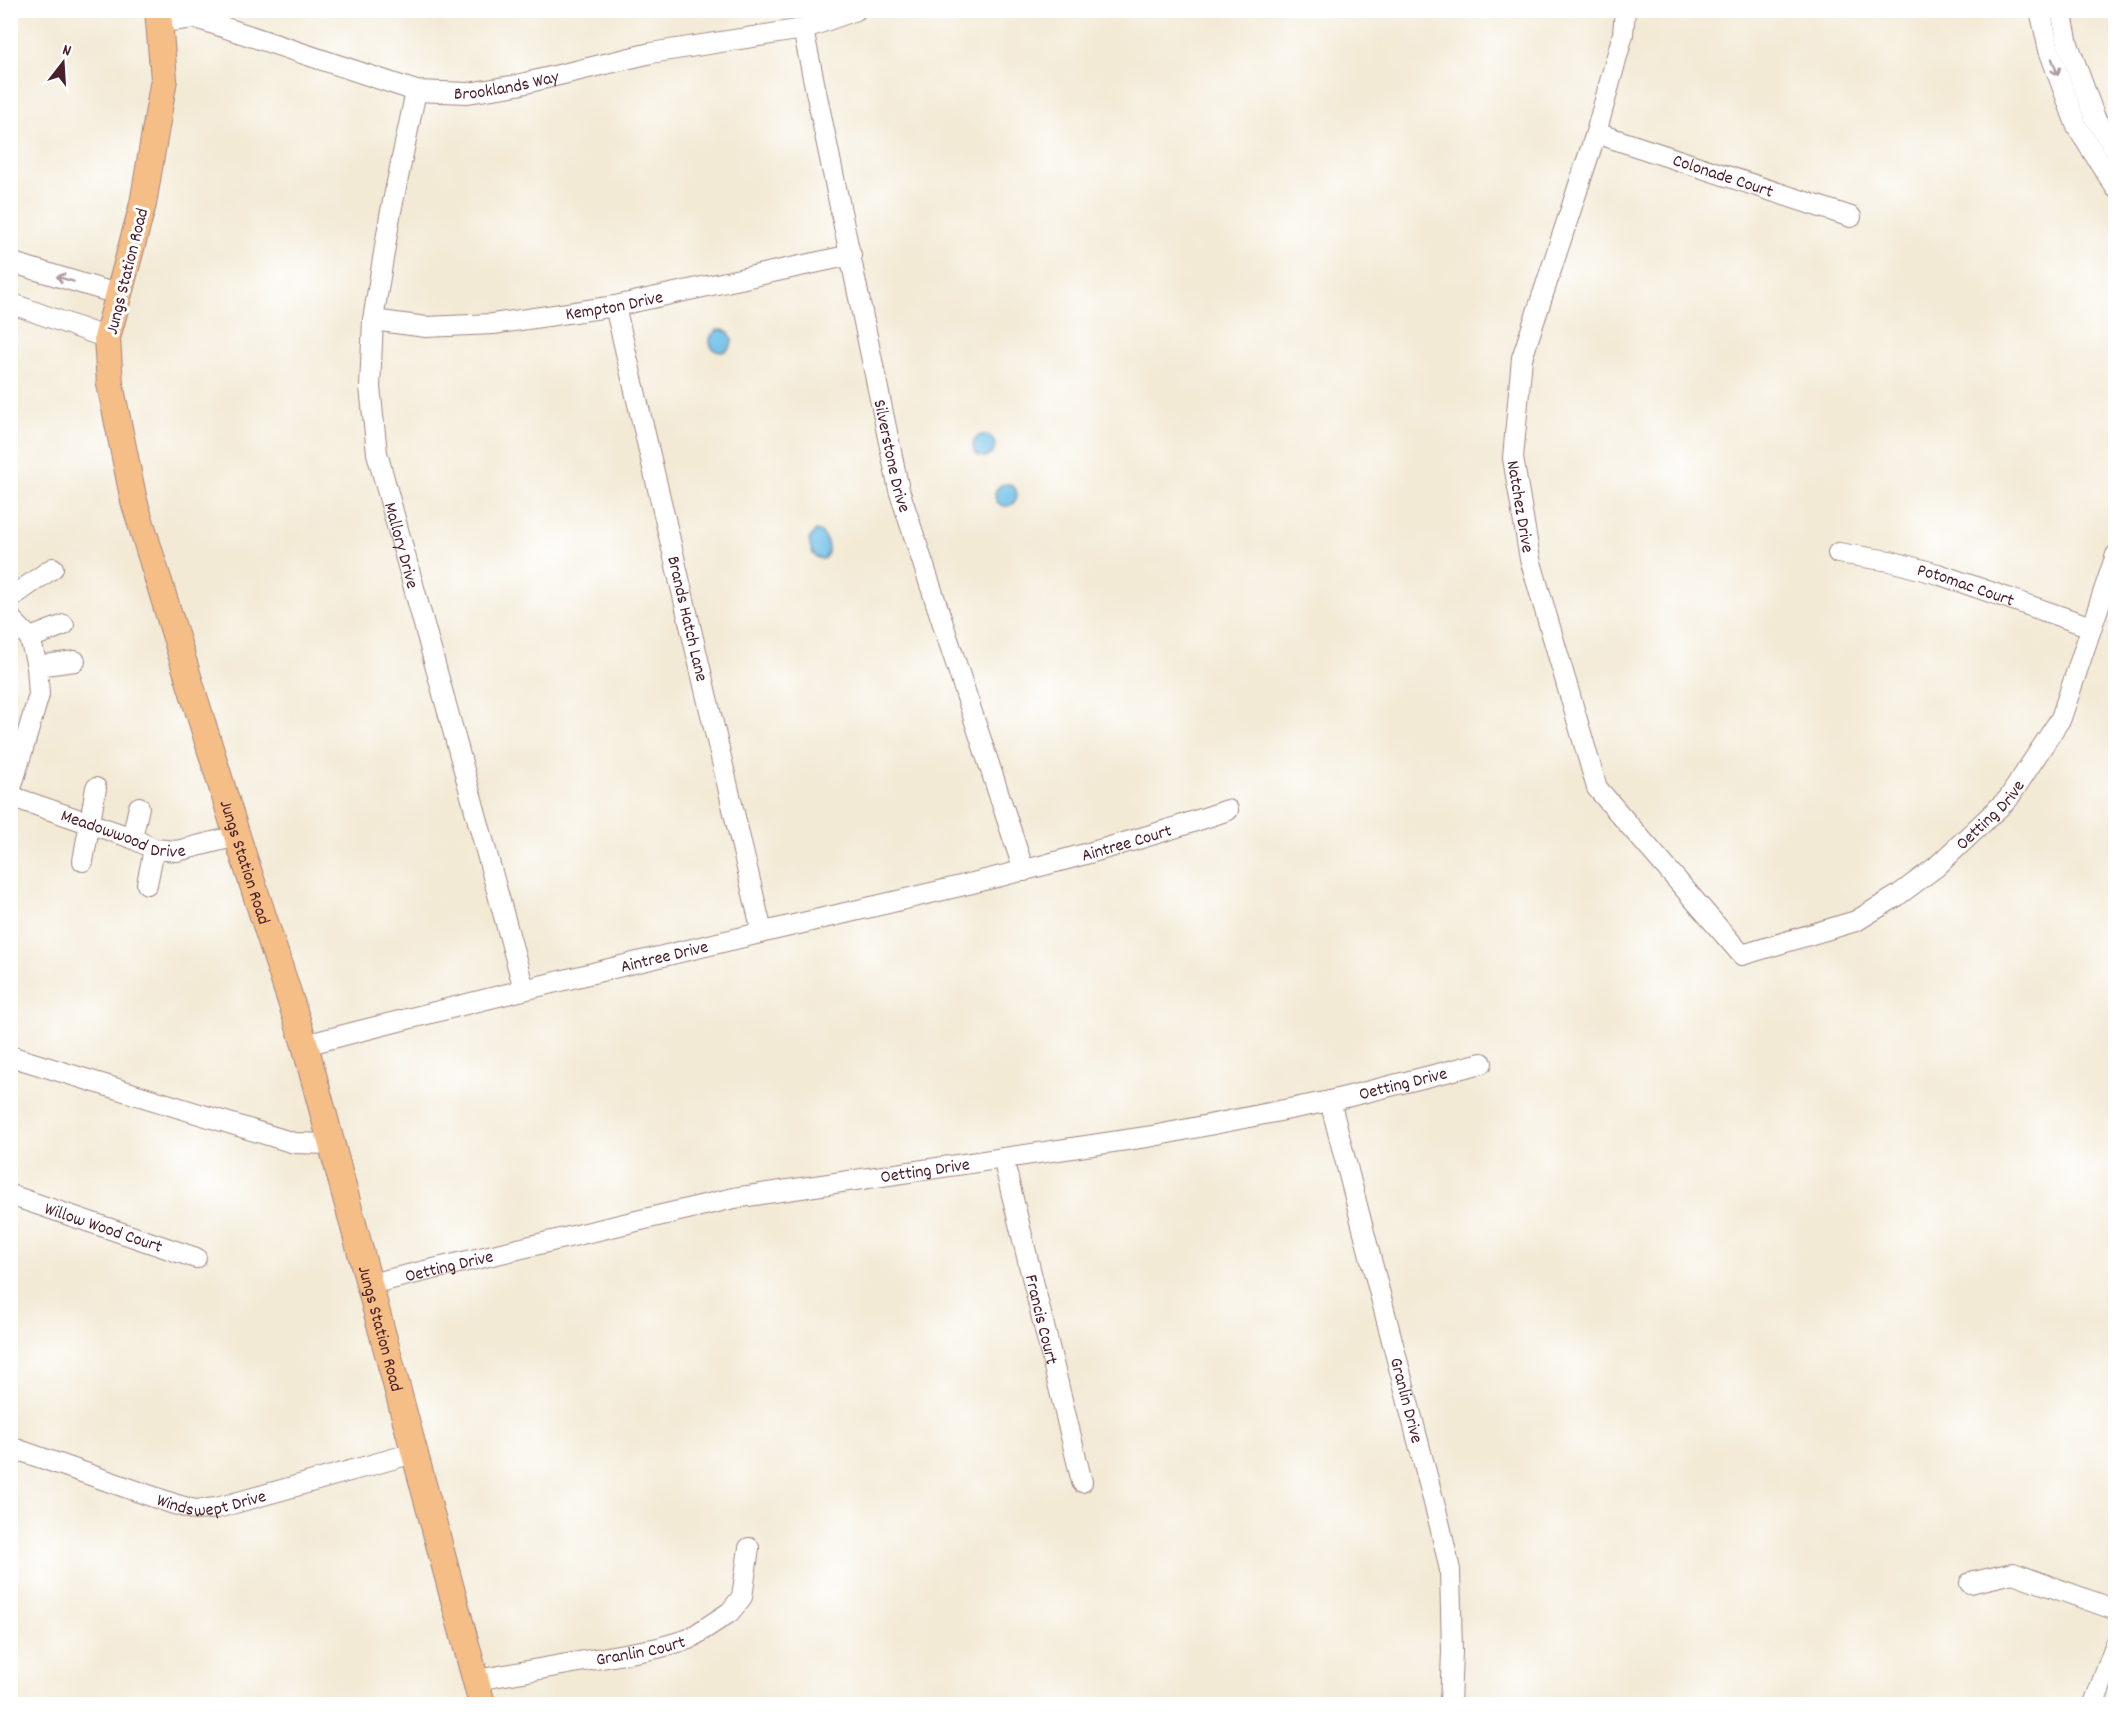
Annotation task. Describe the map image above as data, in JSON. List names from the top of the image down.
{
  "streets": {
    "main road": ["Jungs Station Road"],
    "street": [
      "Brooklands Way",
      "Colonade Court",
      "Kempton Drive",
      "Silverstone Drive",
      "Natchez Drive",
      "Mallory Drive",
      "Potomac Court",
      "Brands Hatch Lane",
      "Oetting Drive",
      "Meadowwood Drive",
      "Aintree Court",
      "Aintree Drive",
      "Willow Wood Court",
      "Francis Court",
      "Granlin Drive",
      "Windswept Drive",
      "Granlin Court"
    ]
  },
  "crossings": [
    ["Brooklands Way", "Jungs Station Road"],
    ["Brooklands Way", "Silverstone Drive"],
    ["Brooklands Way", "Mallory Drive"],
    ["Colonade Court", "Natchez Drive"],
    ["Jungs Station Road", "Oetting Drive"],
    ["Jungs Station Road", "Meadowwood Drive"],
    ["Jungs Station Road", "Aintree Drive"],
    ["Jungs Station Road", "Windswept Drive"],
    ["Jungs Station Road", "Granlin Court"],
    ["Kempton Drive", "Silverstone Drive"],
    ["Kempton Drive", "Mallory Drive"],
    ["Kempton Drive", "Brands Hatch Lane"],
    ["Silverstone Drive", "Aintree Court"],
    ["Silverstone Drive", "Aintree Drive"],
    ["Natchez Drive", "Oetting Drive"],
    ["Mallory Drive", "Aintree Drive"],
    ["Potomac Court", "Oetting Drive"],
    ["Brands Hatch Lane", "Aintree Drive"],
    ["Oetting Drive", "Francis Court"],
    ["Oetting Drive", "Granlin Drive"],
    ["Aintree Court", "Aintree Drive"]
  ],
  "north": "top"
}
